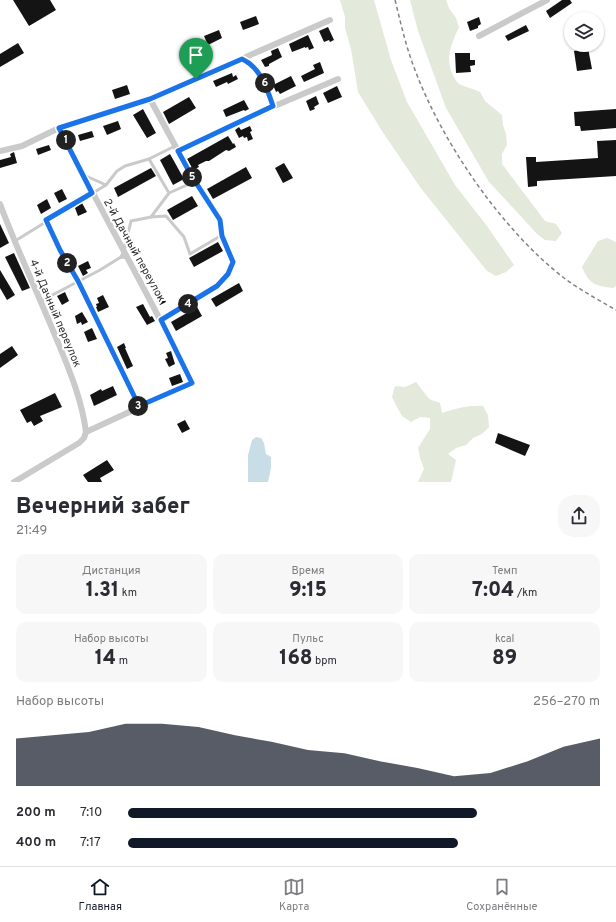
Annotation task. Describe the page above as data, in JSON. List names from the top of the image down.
{
  "streets": {
    "street": ["2-й Дачный переулок", "4-й Дачный переулок"]
  },
  "page": {
    "pins": [
      "6",
      "1",
      "5",
      "2",
      "4",
      "3"
    ],
    "heading": ["Вечерний забег", "21:49"],
    "stats": [
      ["Дистанция", "1.31 km"],
      ["Время", "9:15"],
      ["Темп", "7:04 /km"],
      ["Набор высоты", "14 m"],
      ["Пульс", "168 bpm"],
      ["kcal", "89"]
    ],
    "chart": ["Набор высоты", "256–270 m"],
    "list": [
      {
        "name": "200 m",
        "note": "7:10"
      },
      {
        "name": "400 m",
        "note": "7:17"
      }
    ],
    "tabs": ["Главная", "Карта", "Сохранённые"]
  }
}
